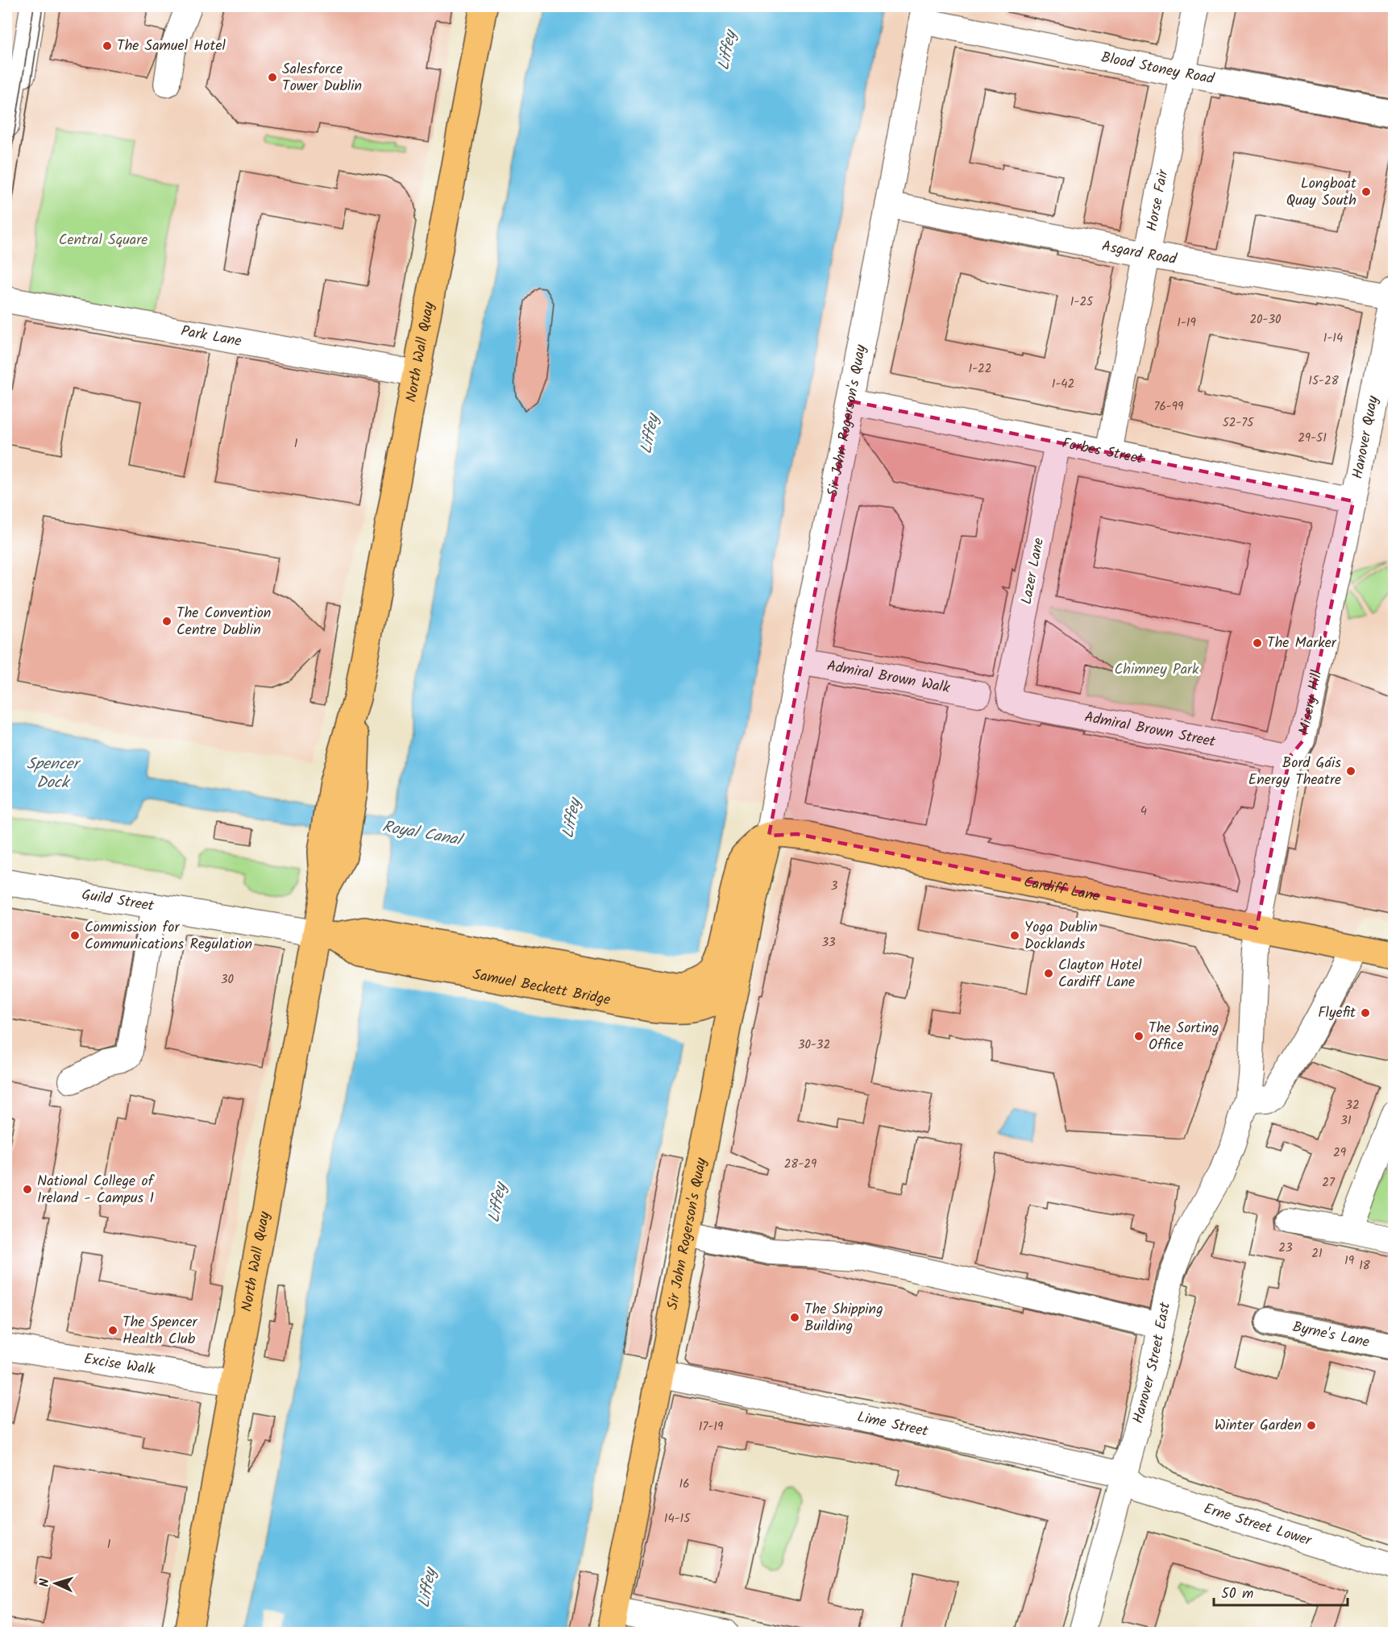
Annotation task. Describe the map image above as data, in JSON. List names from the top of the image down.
{
  "streets": {
    "main road": [
      "North Wall Quay",
      "Sir John Rogerson's Quay",
      "Cardiff Lane",
      "Samuel Beckett Bridge"
    ],
    "street": [
      "Blood Stoney Road",
      "Horse Fair",
      "Asgard Road",
      "Park Lane",
      "Hanover Quay",
      "Forbes Street",
      "Lazer Lane",
      "Admiral Brown Walk",
      "Misery Hill",
      "Admiral Brown Street",
      "Guild Street",
      "Byrne's Lane",
      "Hanover Street East",
      "Excise Walk",
      "Lime Street",
      "Erne Street Lower"
    ]
  },
  "crossings": [
    ["Blood Stoney Road", "Horse Fair"],
    ["Blood Stoney Road", "Sir John Rogerson's Quay"],
    ["Horse Fair", "Asgard Road"],
    ["Horse Fair", "Forbes Street"],
    ["Asgard Road", "Sir John Rogerson's Quay"],
    ["Asgard Road", "Hanover Quay"],
    ["Park Lane", "North Wall Quay"],
    ["North Wall Quay", "Guild Street"],
    ["North Wall Quay", "Samuel Beckett Bridge"],
    ["North Wall Quay", "Excise Walk"],
    ["Sir John Rogerson's Quay", "Forbes Street"],
    ["Sir John Rogerson's Quay", "Admiral Brown Walk"],
    ["Sir John Rogerson's Quay", "Cardiff Lane"],
    ["Sir John Rogerson's Quay", "Samuel Beckett Bridge"],
    ["Sir John Rogerson's Quay", "Lime Street"],
    ["Hanover Quay", "Forbes Street"],
    ["Hanover Quay", "Misery Hill"],
    ["Forbes Street", "Lazer Lane"],
    ["Forbes Street", "Misery Hill"],
    ["Lazer Lane", "Admiral Brown Street"],
    ["Misery Hill", "Admiral Brown Street"],
    ["Misery Hill", "Cardiff Lane"],
    ["Misery Hill", "Hanover Street East"],
    ["Cardiff Lane", "Samuel Beckett Bridge"],
    ["Cardiff Lane", "Hanover Street East"],
    ["Guild Street", "Samuel Beckett Bridge"],
    ["Hanover Street East", "Lime Street"],
    ["Hanover Street East", "Erne Street Lower"],
    ["Lime Street", "Erne Street Lower"]
  ],
  "water": ["Liffey", "Spencer Dock", "Royal Canal"],
  "parks": ["Central Square", "Chimney Park"],
  "places": [
    "The Samuel Hotel",
    "Salesforce Tower Dublin",
    "Longboat Quay South",
    "The Convention Centre Dublin",
    "The Marker",
    "Bord Gáis Energy Theatre",
    "Commission for Communications Regulation",
    "Yoga Dublin Docklands",
    "Clayton Hotel Cardiff Lane",
    "Flyefit",
    "The Sorting Office",
    "National College of Ireland - Campus 1",
    "The Shipping Building",
    "The Spencer Health Club",
    "Winter Garden"
  ],
  "house_numbers": [
    "1-25",
    "20-30",
    "1-19",
    "1-14",
    "1-22",
    "15-28",
    "1-42",
    "76-99",
    "52-75",
    "29-51",
    "1",
    "4",
    "3",
    "33",
    "30",
    "30-32",
    "32",
    "31",
    "29",
    "28-29",
    "27",
    "23",
    "21",
    "19",
    "18",
    "17-19",
    "16",
    "14-15",
    "1"
  ],
  "scale_bar": "50 m",
  "north": "left"
}
